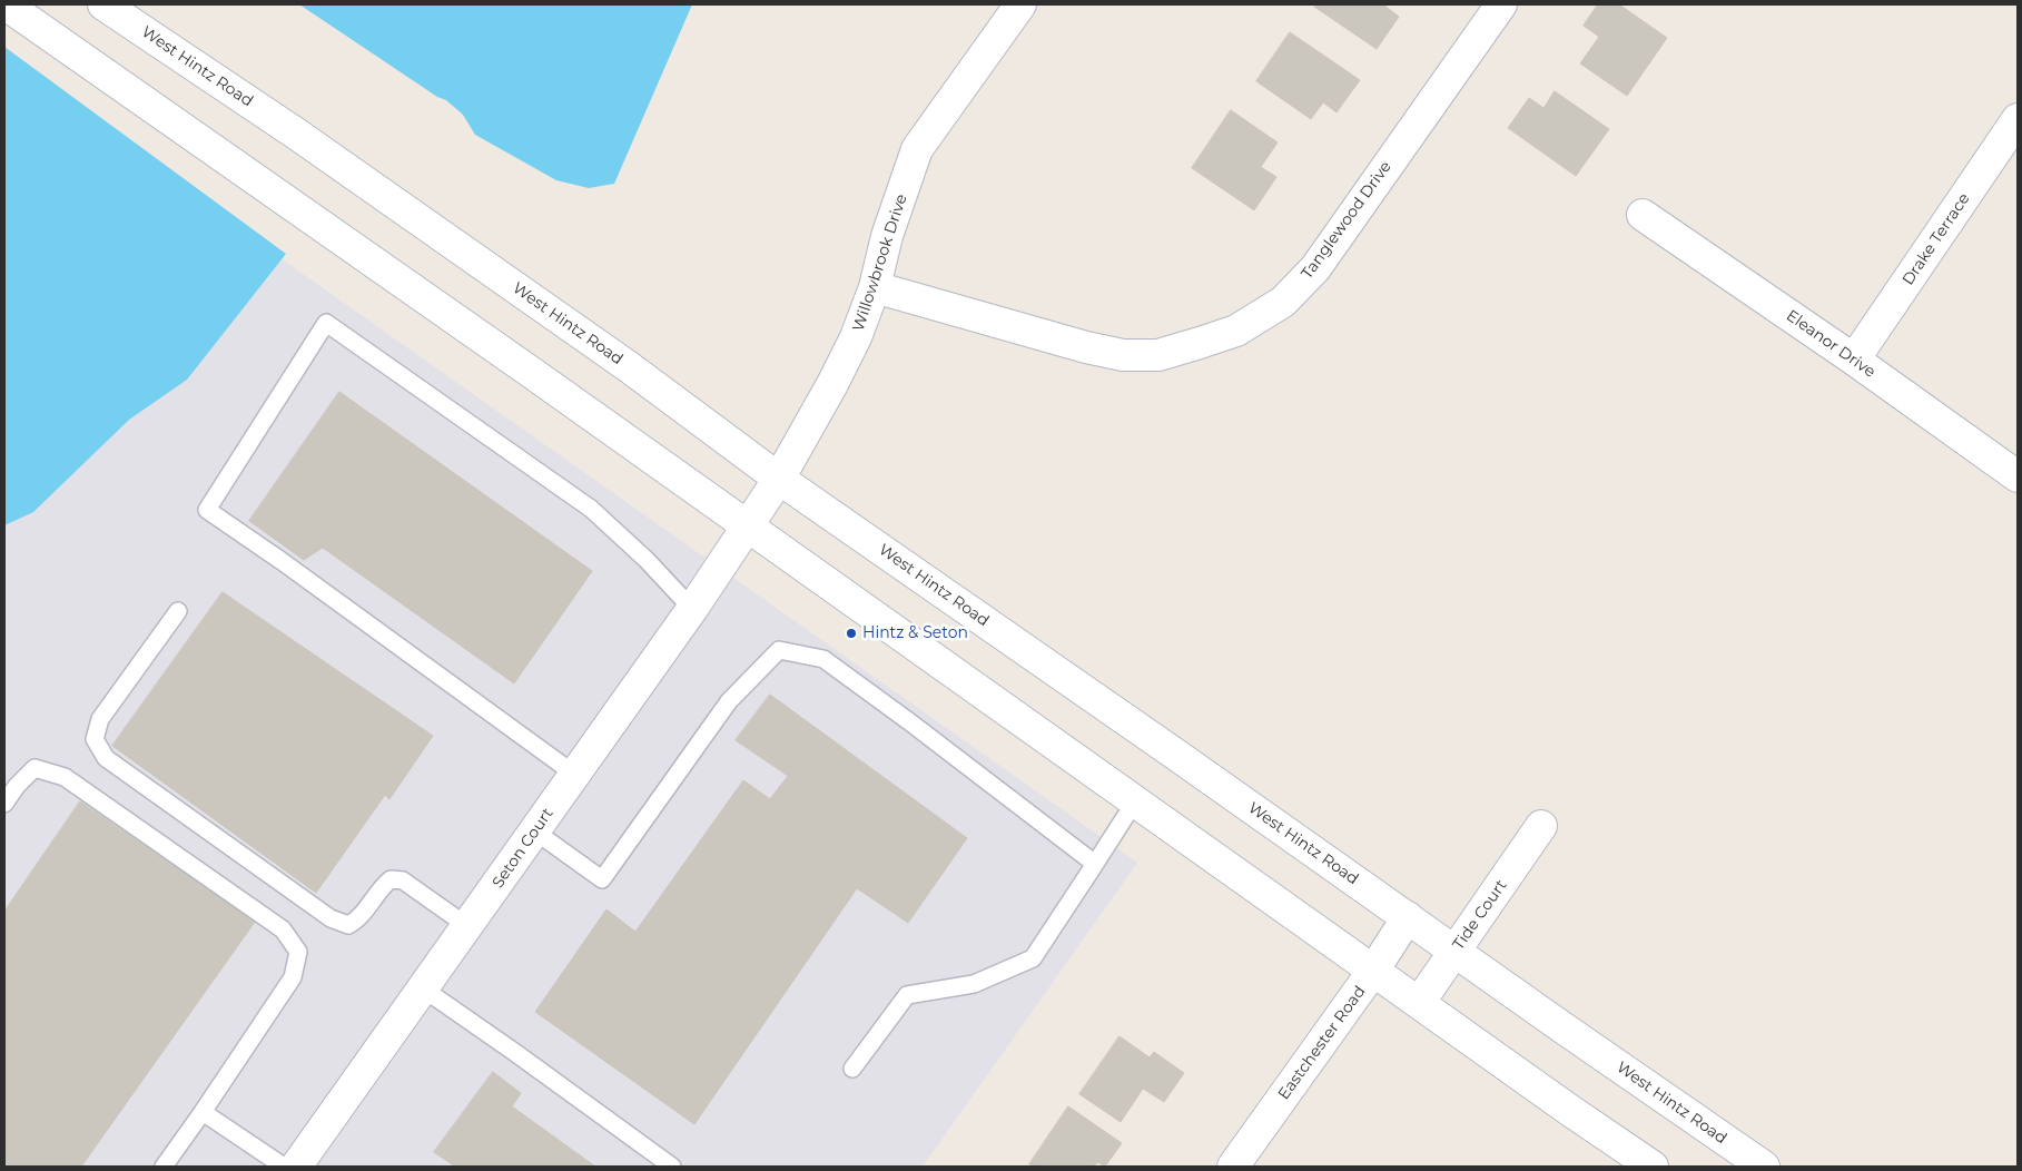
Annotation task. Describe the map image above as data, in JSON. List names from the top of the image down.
{
  "streets": {
    "main road": [
      "West Hintz Road",
      "Tanglewood Drive",
      "Drake Terrace",
      "Willowbrook Drive",
      "Eleanor Drive",
      "Seton Court",
      "Tide Court",
      "Eastchester Road"
    ]
  },
  "crossings": [
    ["West Hintz Road", "Willowbrook Drive"],
    ["West Hintz Road", "Tide Court"],
    ["West Hintz Road", "Eastchester Road"],
    ["Tanglewood Drive", "Willowbrook Drive"],
    ["Drake Terrace", "Eleanor Drive"],
    ["Willowbrook Drive", "Seton Court"]
  ],
  "places": ["Hintz & Seton"]
}
